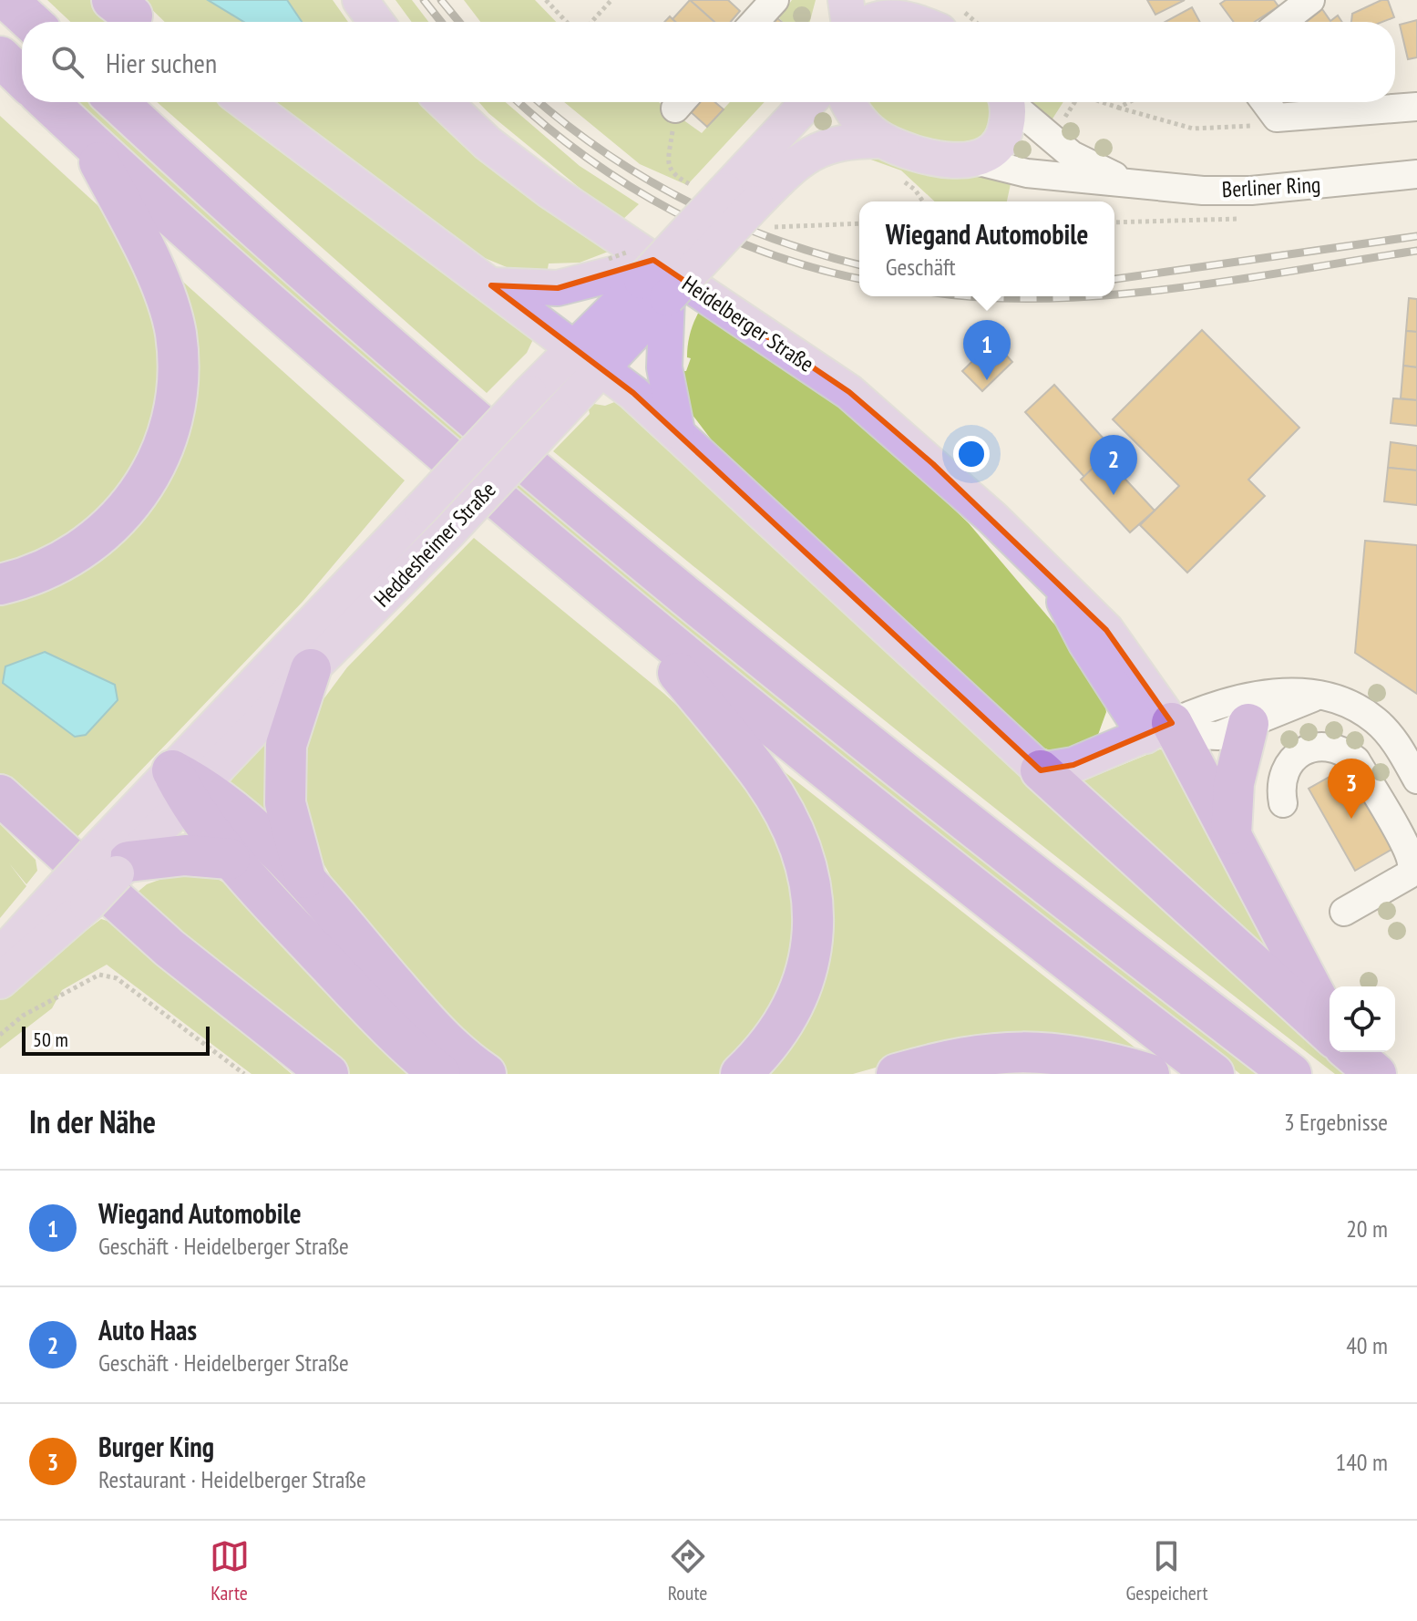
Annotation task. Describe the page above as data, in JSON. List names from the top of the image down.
{
  "streets": {
    "main road": ["Heidelberger Straße", "Heddesheimer Straße"],
    "street": ["Berliner Ring"]
  },
  "scale_bar": "50 m",
  "page": {
    "search": "Hier suchen",
    "popup": ["Wiegand Automobile", "Geschäft"],
    "pins": ["1", "2", "3"],
    "scale": "50 m",
    "heading": ["In der Nähe", "3 Ergebnisse"],
    "list": [
      {
        "mark": "1",
        "name": "Wiegand Automobile",
        "note": "Geschäft · Heidelberger Straße",
        "value": "20 m"
      },
      {
        "mark": "2",
        "name": "Auto Haas",
        "note": "Geschäft · Heidelberger Straße",
        "value": "40 m"
      },
      {
        "mark": "3",
        "name": "Burger King",
        "note": "Restaurant · Heidelberger Straße",
        "value": "140 m"
      }
    ],
    "nav": ["Karte", "Route", "Gespeichert"]
  }
}
